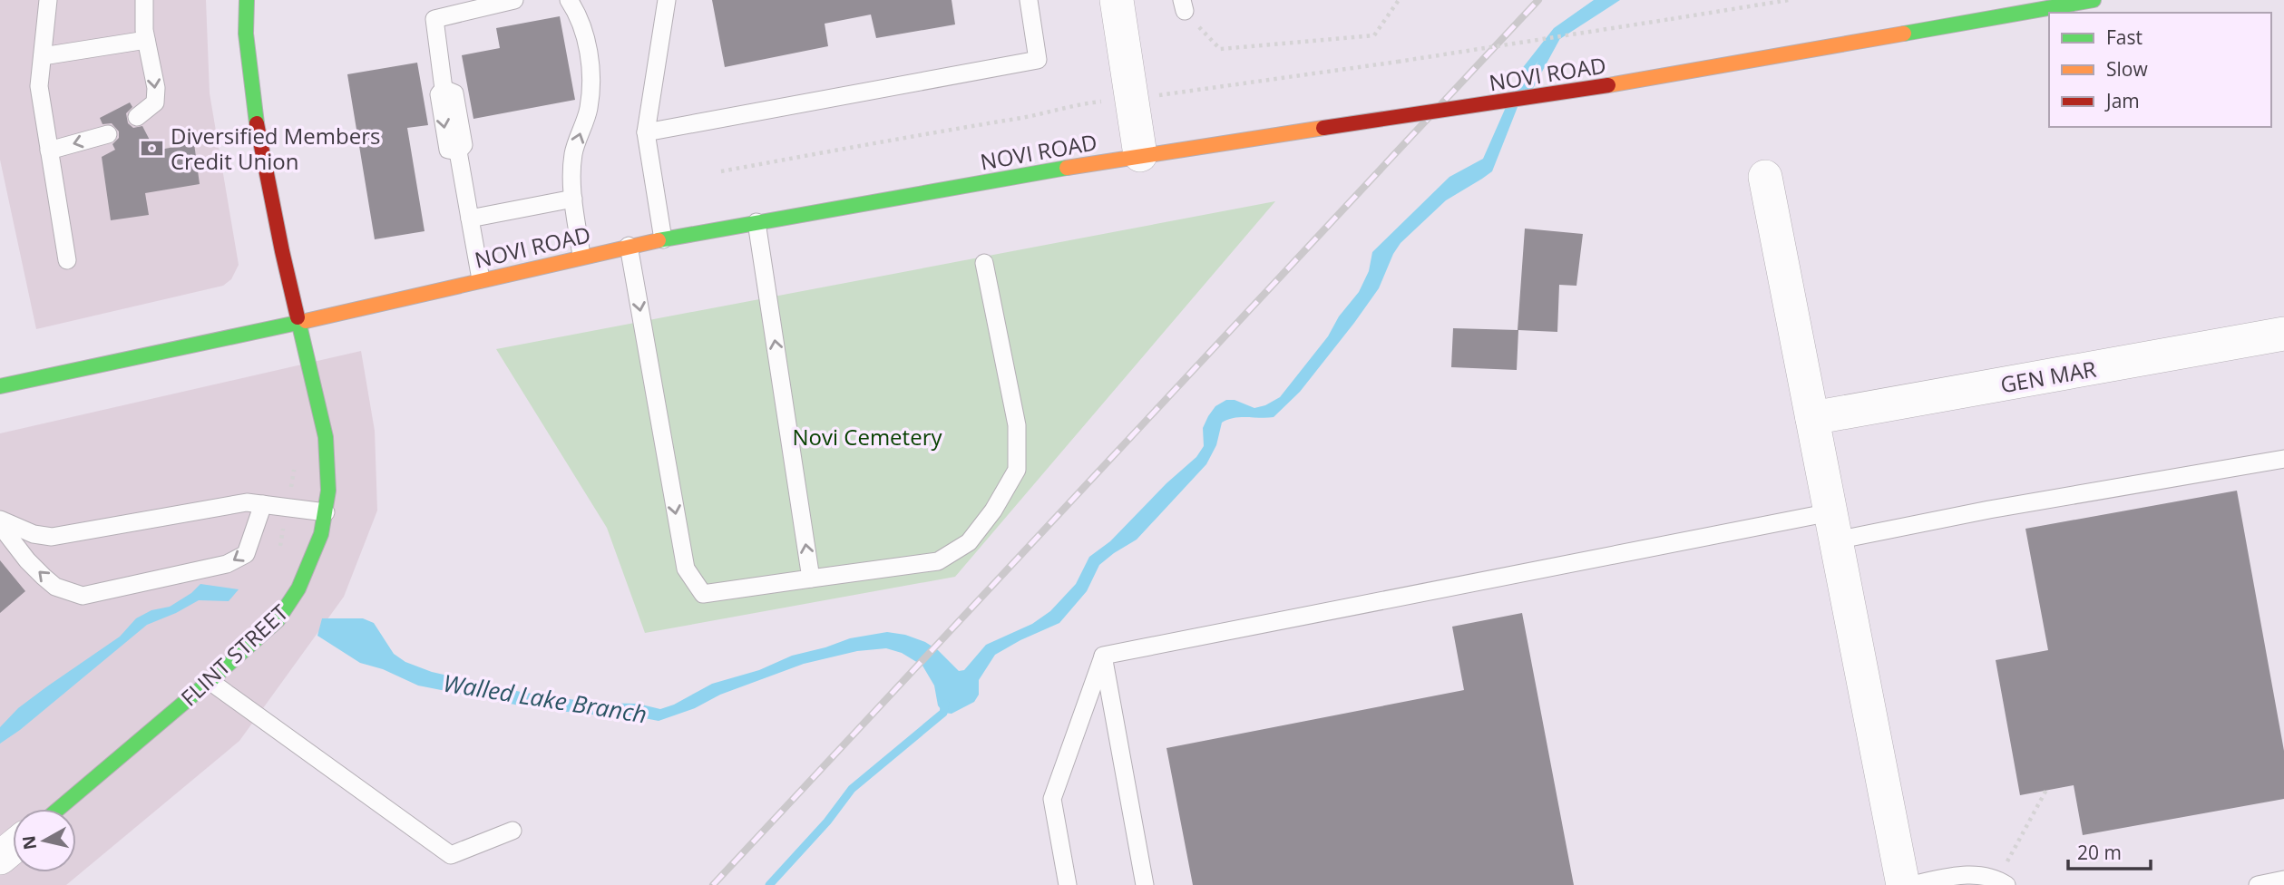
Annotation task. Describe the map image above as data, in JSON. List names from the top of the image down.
{
  "streets": {
    "main road": ["NOVI ROAD", "FLINT STREET"],
    "street": ["GEN MAR"]
  },
  "crossings": [
    ["NOVI ROAD", "FLINT STREET"]
  ],
  "water": ["Walled Lake Branch"],
  "parks": ["Novi Cemetery"],
  "places": {
    "bank": ["Diversified Members Credit Union"]
  },
  "legend": ["Fast", "Slow", "Jam"],
  "scale_bar": "20 m",
  "north": "left"
}
